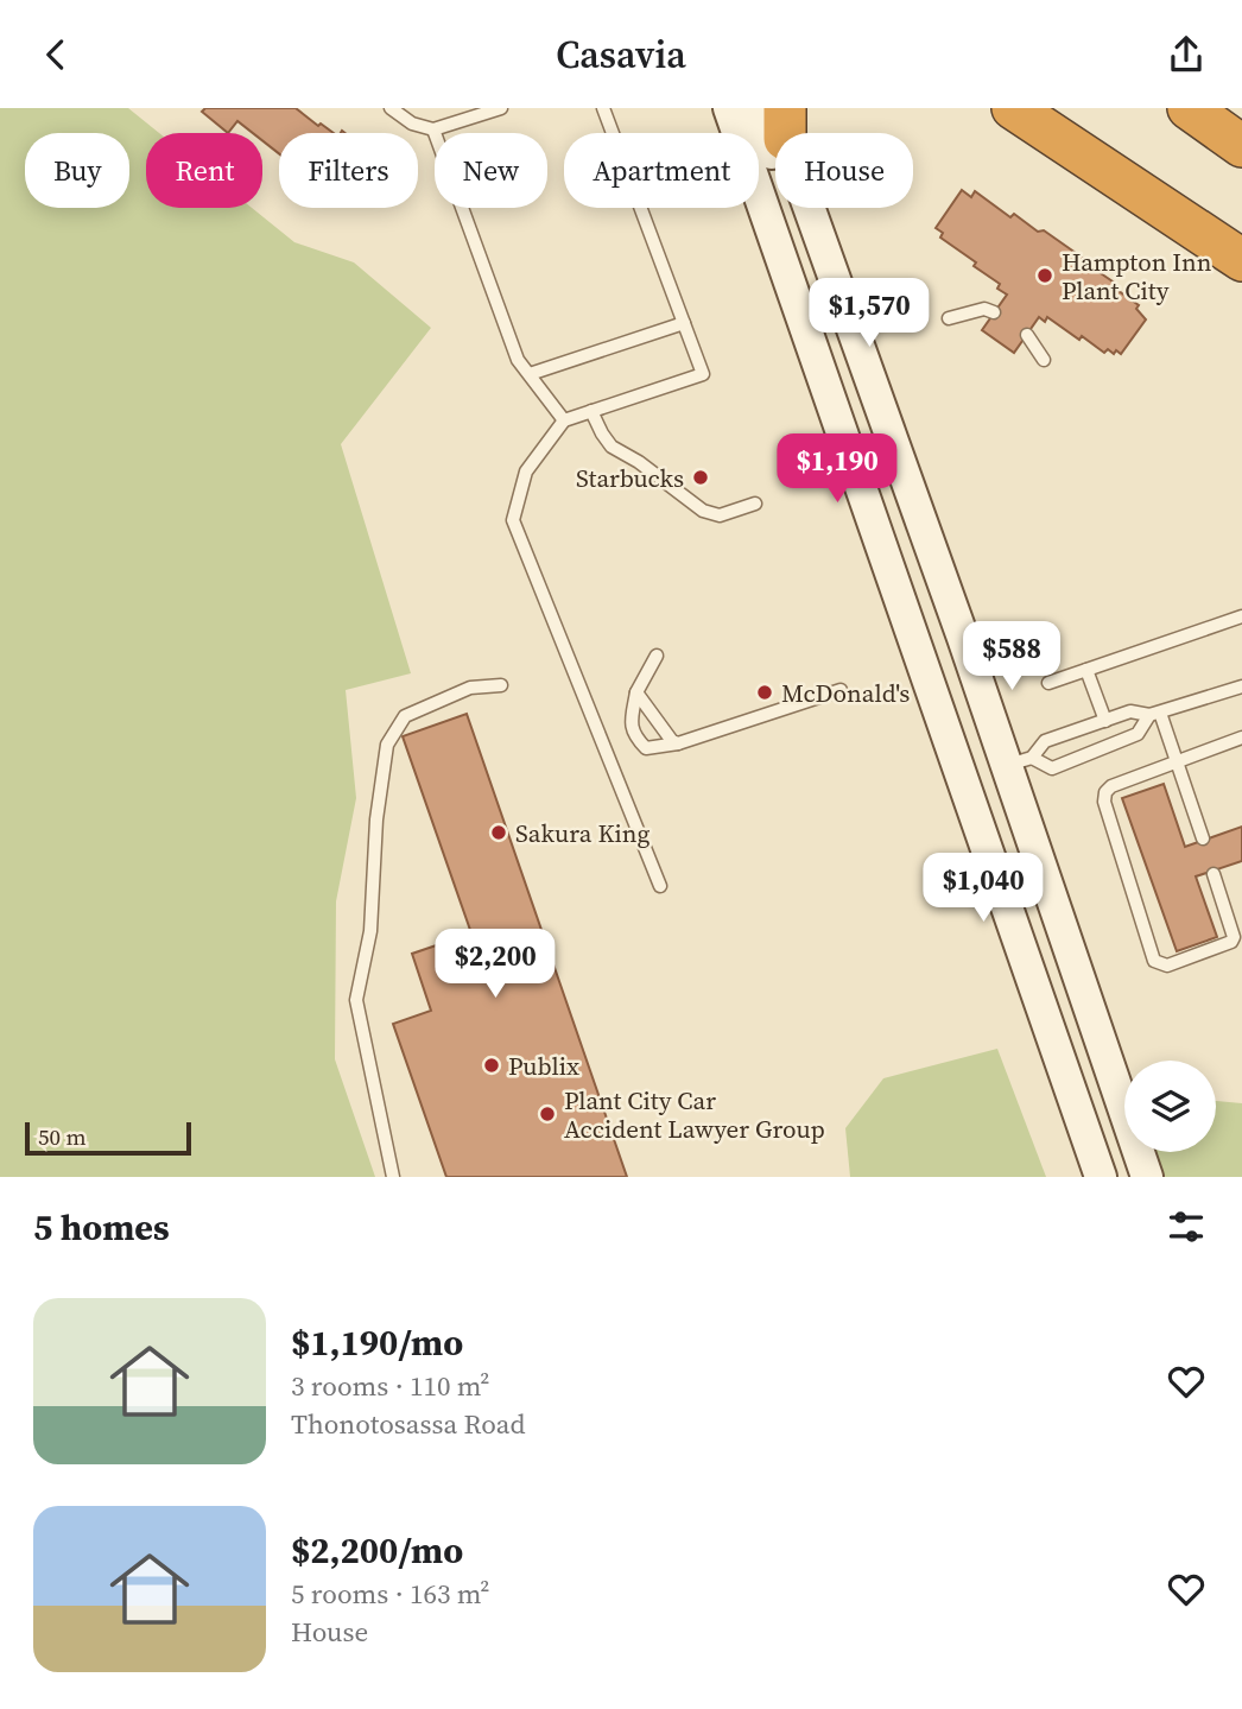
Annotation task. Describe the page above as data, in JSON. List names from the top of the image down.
{
  "places": [
    "Hampton Inn Plant City",
    "Starbucks",
    "McDonald's",
    "Sakura King",
    "Publix",
    "Plant City Car Accident Lawyer Group"
  ],
  "scale_bar": "50 m",
  "page": {
    "header": "Casavia",
    "chip": [
      "Buy",
      "Rent",
      "Filters",
      "New",
      "Apartment",
      "House"
    ],
    "price": [
      "$1,570",
      "$1,190",
      "$588",
      "$1,040",
      "$2,200"
    ],
    "scale": "50 m",
    "heading": "5 homes",
    "list": [
      {
        "name": "$1,190/mo",
        "note": "3 rooms · 110 m² · Thonotosassa Road"
      },
      {
        "name": "$2,200/mo",
        "note": "5 rooms · 163 m² · House"
      }
    ]
  }
}
